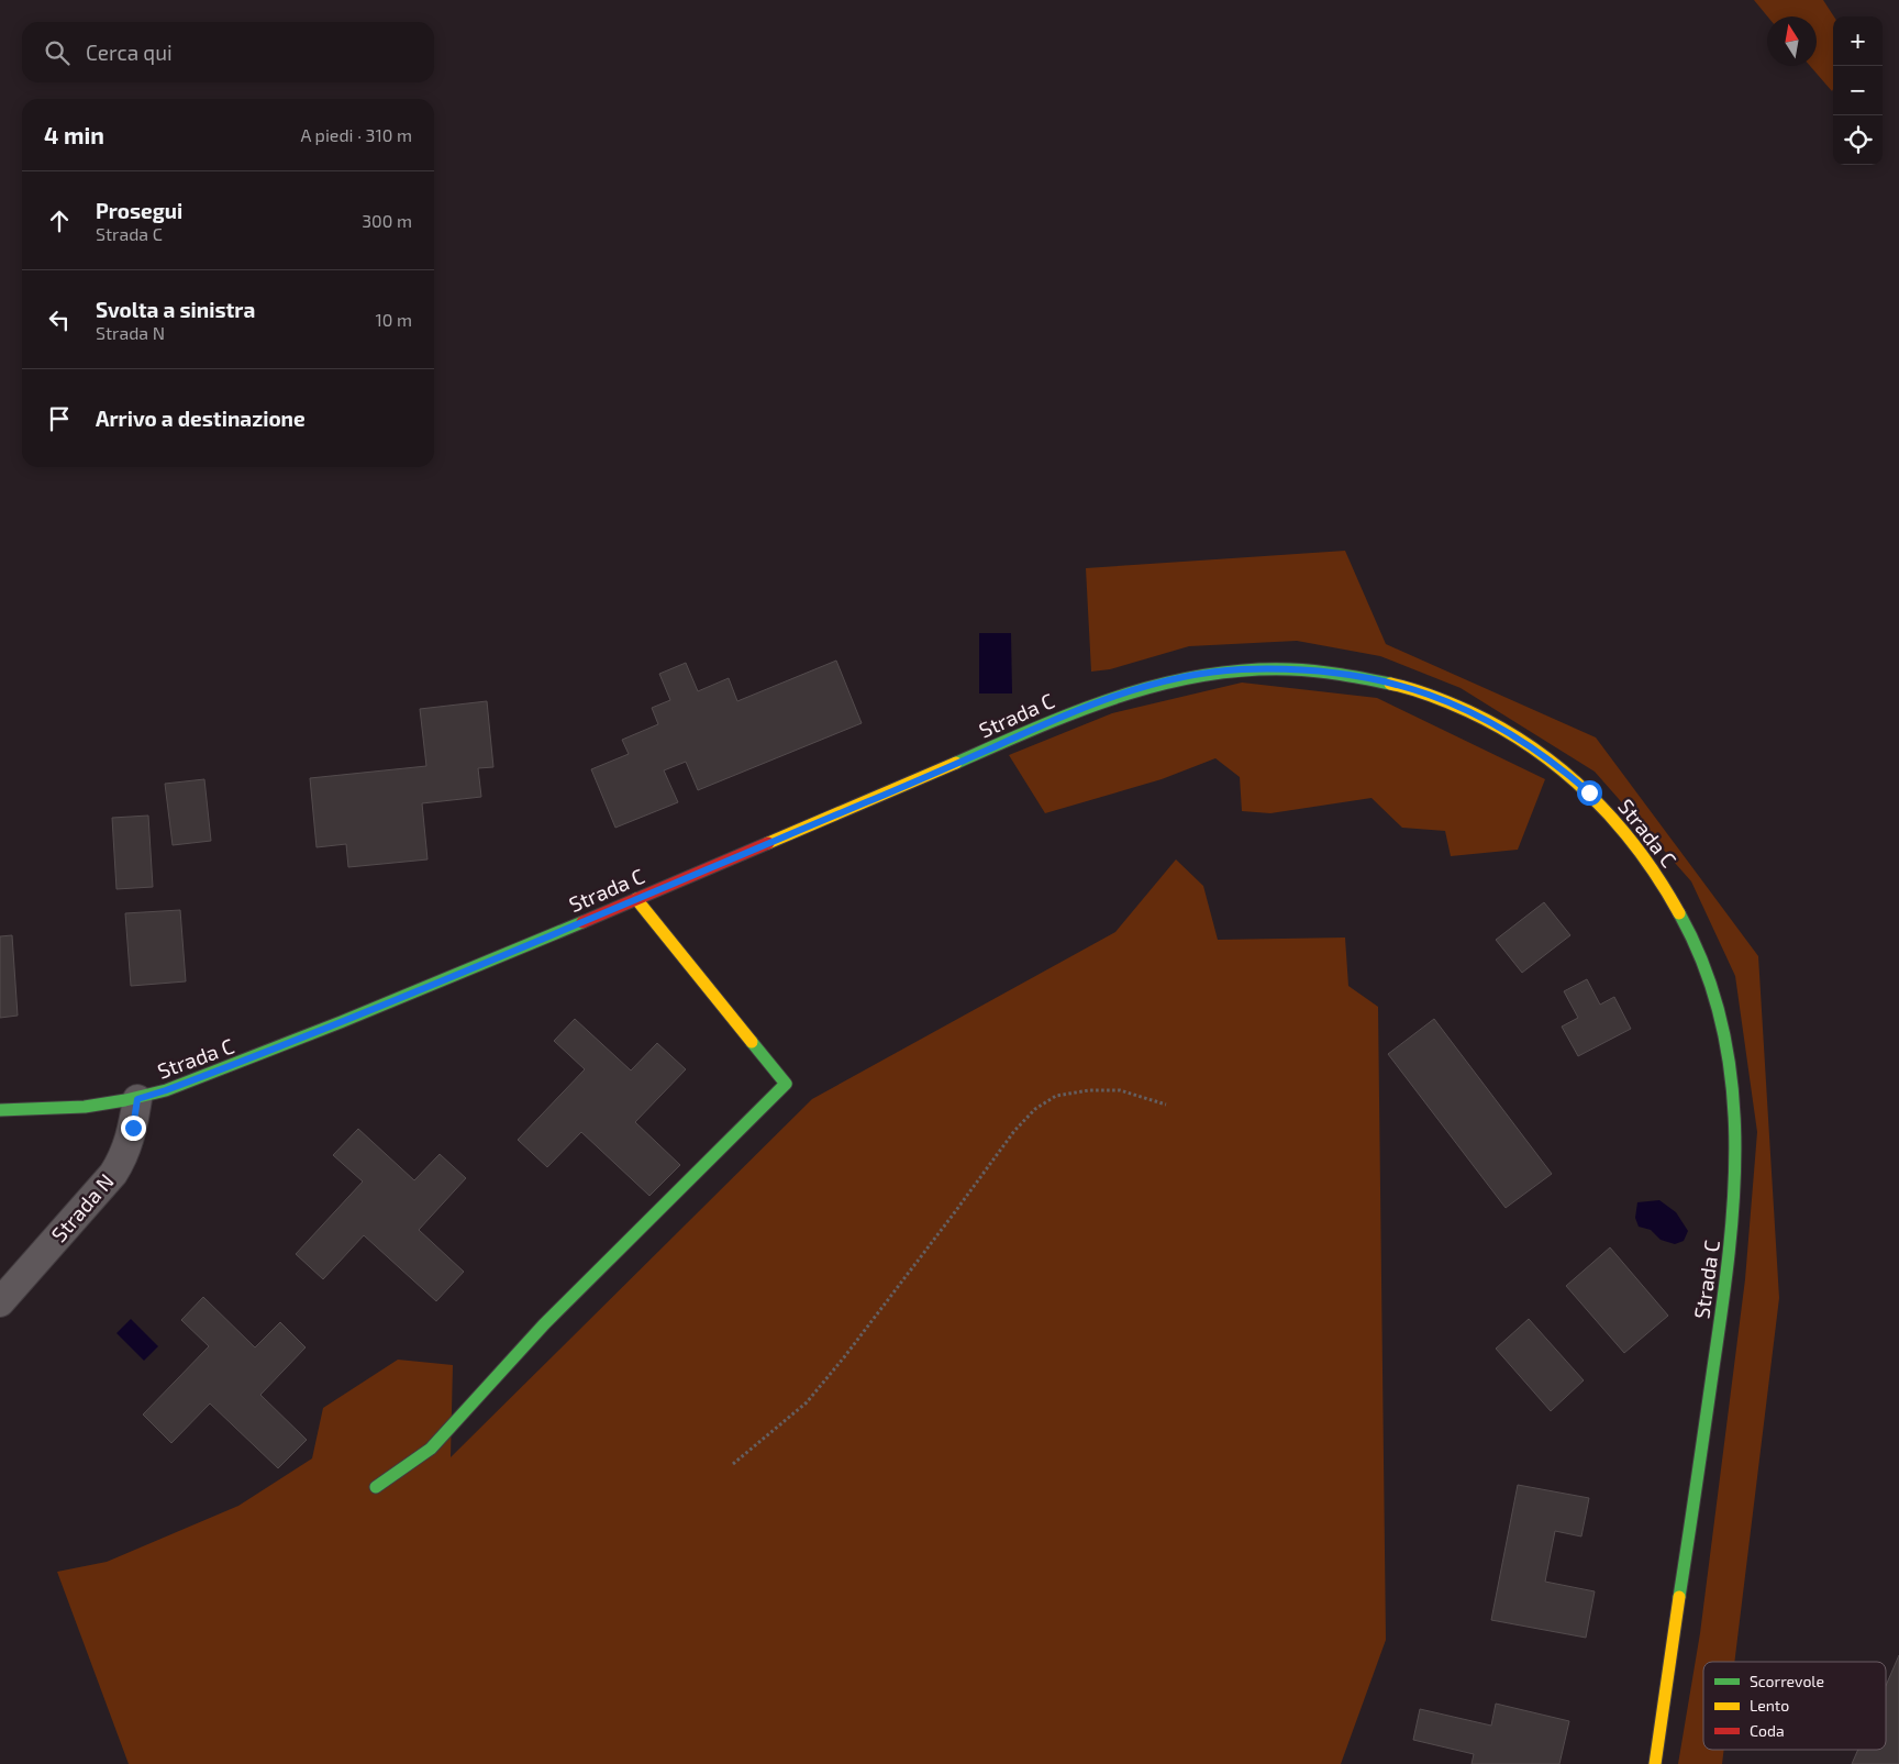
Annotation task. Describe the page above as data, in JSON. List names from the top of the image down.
{
  "streets": {
    "street": ["Strada C", "Strada N"]
  },
  "crossings": [
    ["Strada C", "Strada N"]
  ],
  "legend": ["Scorrevole", "Lento", "Coda"],
  "north": "top",
  "page": {
    "map_buttons": ["+", "−"],
    "search": "Cerca qui",
    "heading": ["4 min", "A piedi · 310 m"],
    "list": [
      ["Prosegui", "Strada C", "300 m"],
      ["Svolta a sinistra", "Strada N", "10 m"],
      "Arrivo a destinazione"
    ]
  }
}
